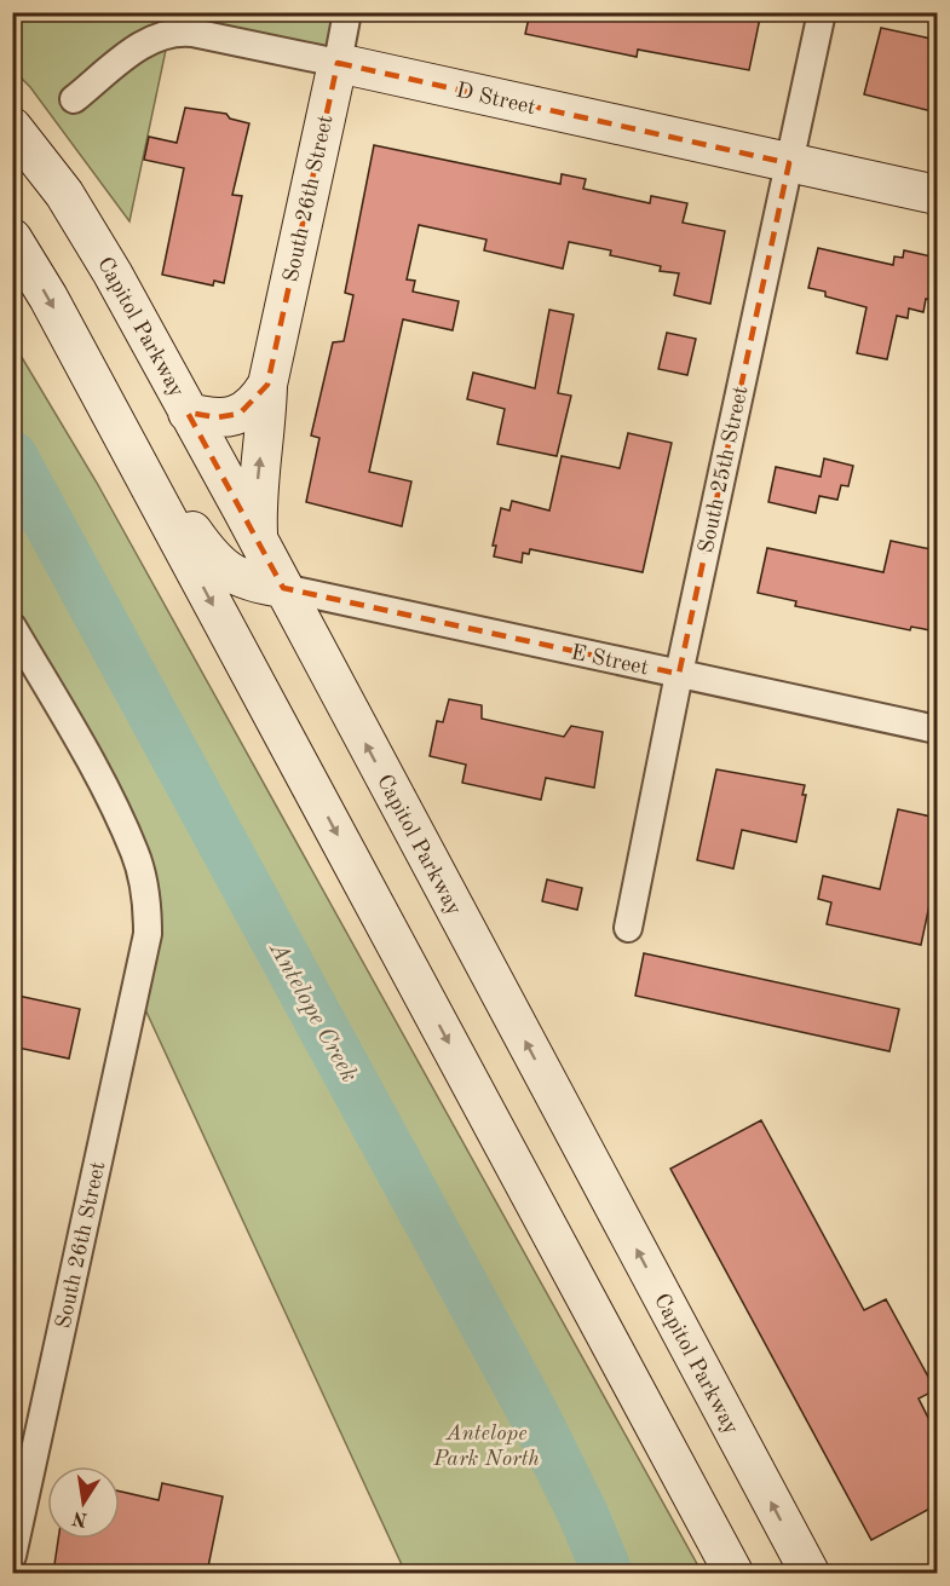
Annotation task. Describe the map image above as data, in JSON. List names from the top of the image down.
{
  "streets": {
    "main road": ["D Street", "South 26th Street", "Capitol Parkway"],
    "street": ["South 25th Street", "E Street"]
  },
  "crossings": [
    ["D Street", "South 26th Street"],
    ["D Street", "South 25th Street"],
    ["South 26th Street", "Capitol Parkway"],
    ["Capitol Parkway", "E Street"],
    ["South 25th Street", "E Street"]
  ],
  "water": ["Antelope Creek"],
  "parks": ["Antelope Park North"],
  "north": "bottom"
}
